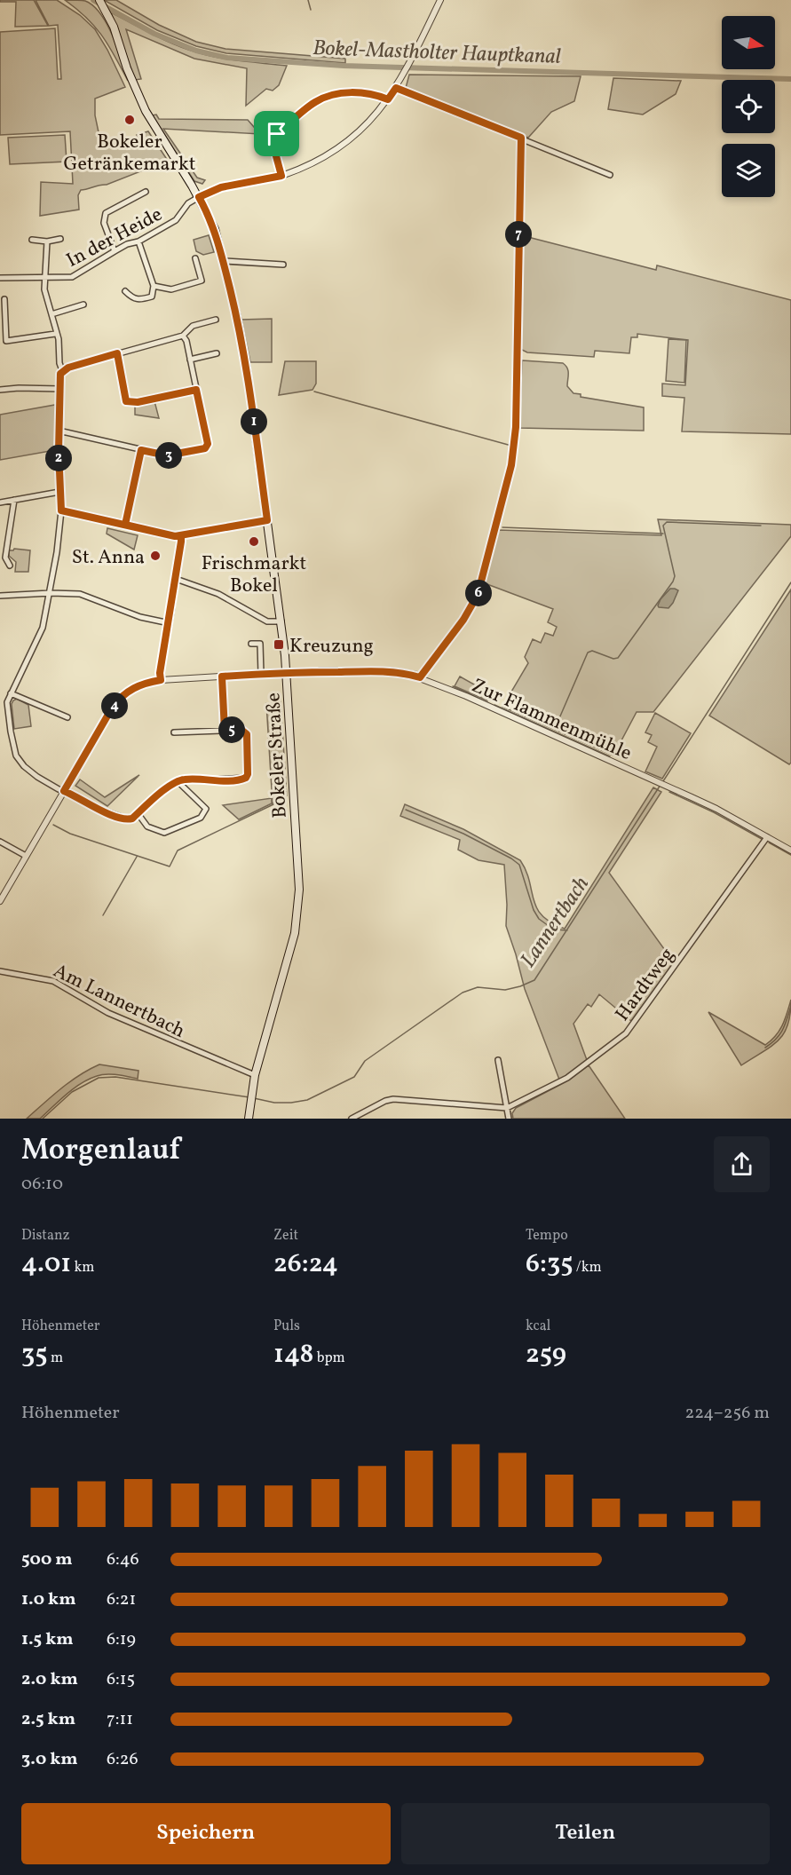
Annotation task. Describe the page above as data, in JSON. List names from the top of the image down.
{
  "streets": {
    "main road": ["Bokeler Straße"],
    "street": [
      "In der Heide",
      "Zur Flammenmühle",
      "Hardtweg",
      "Am Lannertbach"
    ]
  },
  "crossings": [
    ["In der Heide", "Bokeler Straße"],
    ["Zur Flammenmühle", "Bokeler Straße"],
    ["Zur Flammenmühle", "Hardtweg"],
    ["Bokeler Straße", "Am Lannertbach"]
  ],
  "water": ["Bokel-Mastholter Hauptkanal", "Lannertbach"],
  "places": {
    "other": ["Bokeler Getränkemarkt", "Frischmarkt Bokel", "St. Anna"],
    "transit": ["Kreuzung"]
  },
  "north": "right",
  "page": {
    "pins": [
      "7",
      "1",
      "3",
      "2",
      "6",
      "4",
      "5"
    ],
    "heading": ["Morgenlauf", "06:10"],
    "stats": [
      ["Distanz", "4.01 km"],
      ["Zeit", "26:24"],
      ["Tempo", "6:35 /km"],
      ["Höhenmeter", "35 m"],
      ["Puls", "148 bpm"],
      ["kcal", "259"]
    ],
    "chart": ["Höhenmeter", "224–256 m"],
    "list": [
      {
        "name": "500 m",
        "note": "6:46"
      },
      {
        "name": "1.0 km",
        "note": "6:21"
      },
      {
        "name": "1.5 km",
        "note": "6:19"
      },
      {
        "name": "2.0 km",
        "note": "6:15"
      },
      {
        "name": "2.5 km",
        "note": "7:11"
      },
      {
        "name": "3.0 km",
        "note": "6:26"
      }
    ],
    "buttons": ["Speichern", "Teilen"]
  }
}
